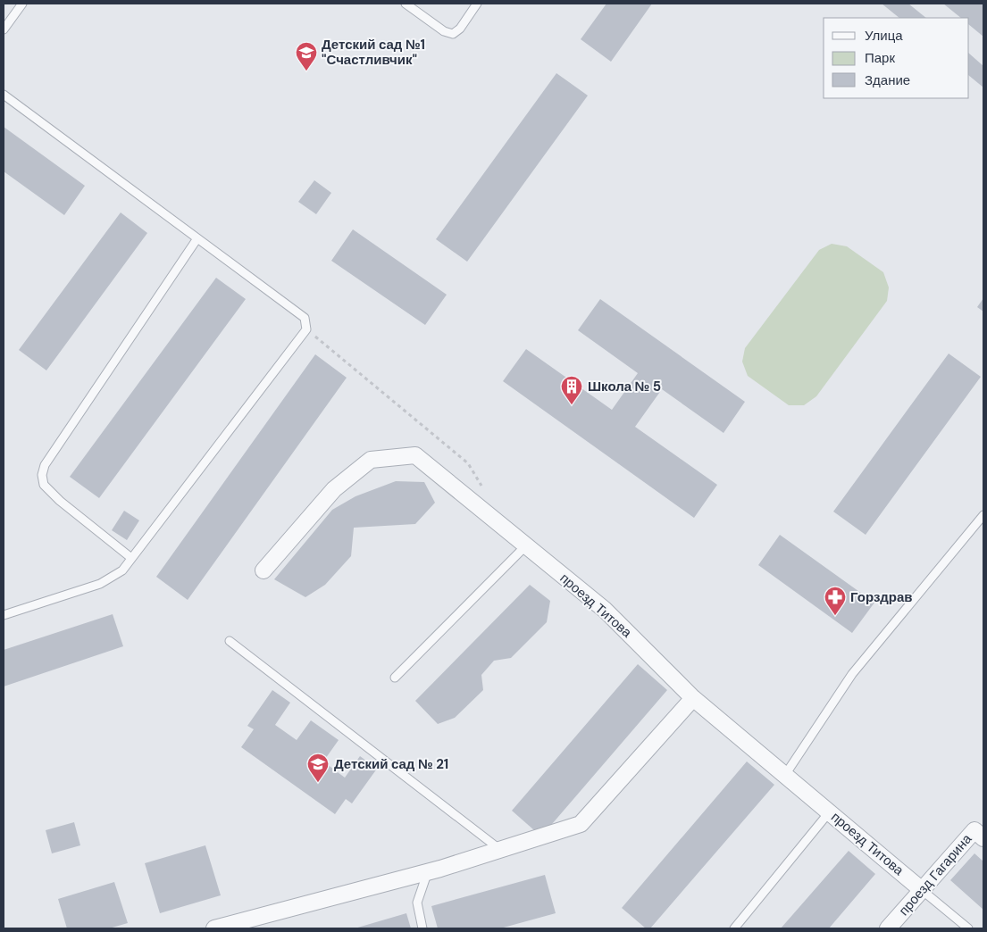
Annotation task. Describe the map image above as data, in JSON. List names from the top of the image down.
{
  "streets": {
    "street": ["проезд Титова", "проезд Гагарина"]
  },
  "crossings": [
    ["проезд Титова", "проезд Гагарина"]
  ],
  "places": {
    "school or university": ["Детский сад №1 \"Счастливчик\"", "Детский сад № 21"],
    "building": ["Школа № 5"],
    "pharmacy": ["Горздрав"]
  },
  "legend": ["Улица", "Парк", "Здание"]
}
